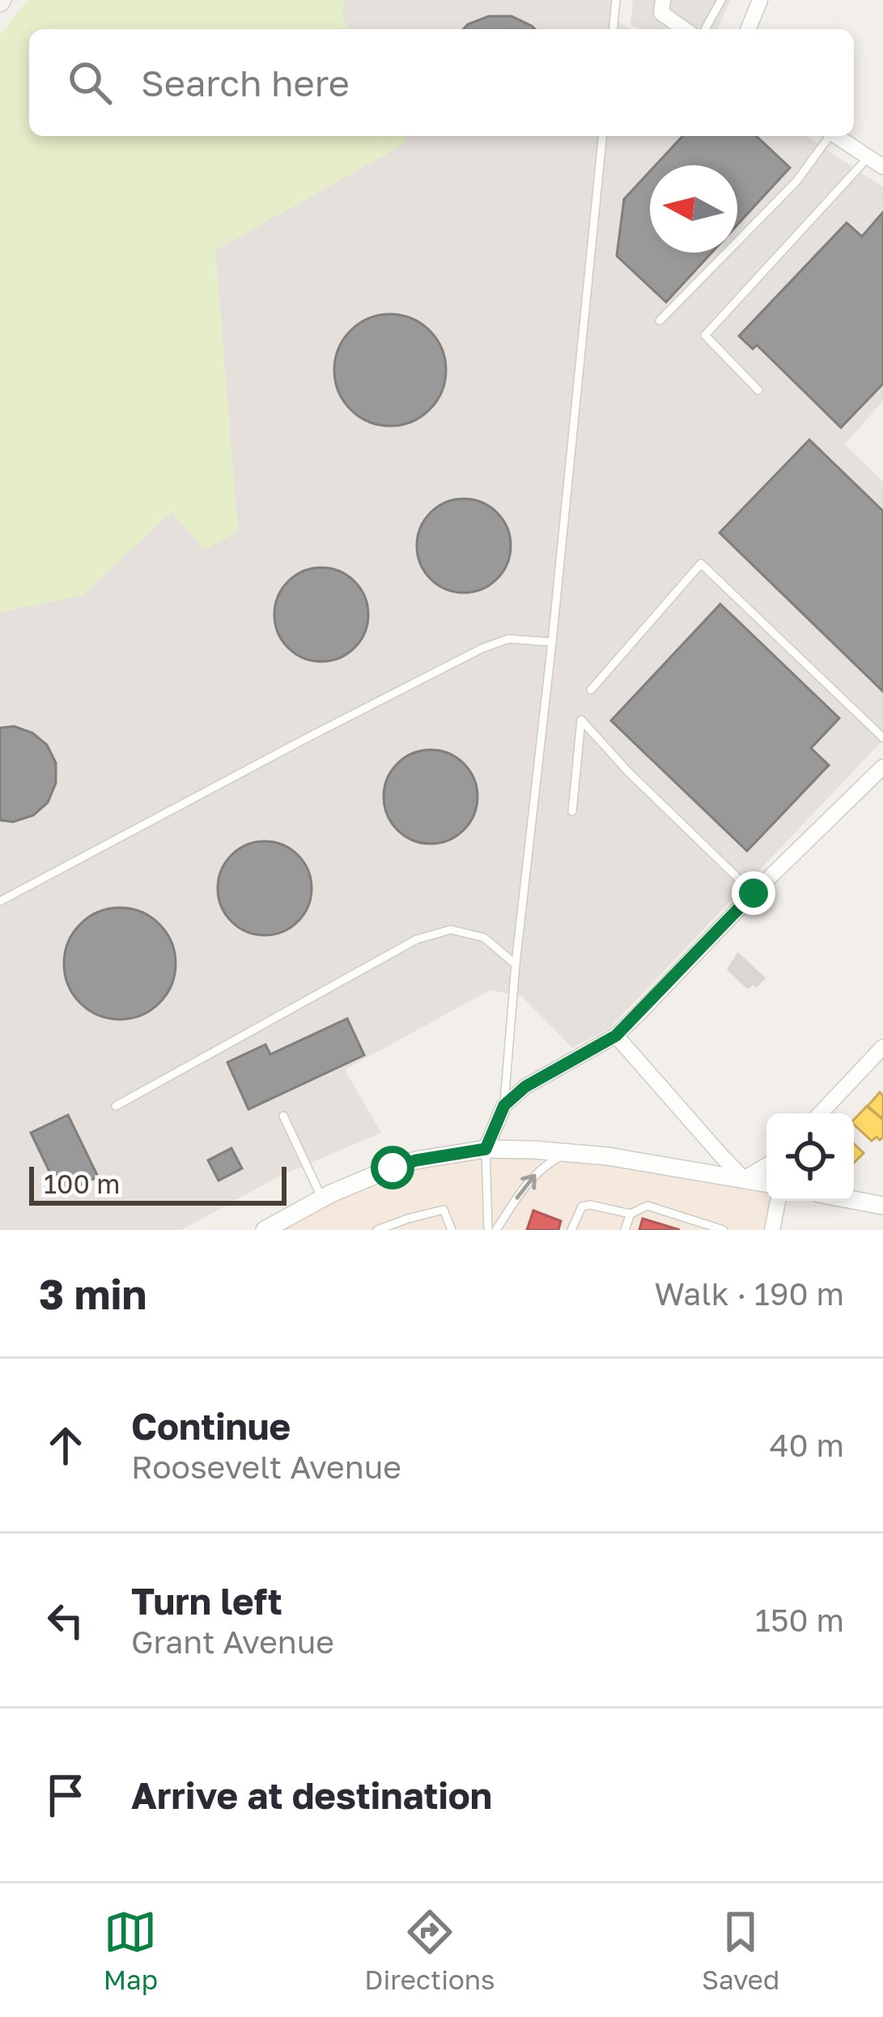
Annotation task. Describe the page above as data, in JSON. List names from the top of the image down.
{
  "scale_bar": "100 m",
  "north": "left",
  "page": {
    "search": "Search here",
    "scale": "100 m",
    "heading": ["3 min", "Walk · 190 m"],
    "list": [
      ["Continue", "Roosevelt Avenue", "40 m"],
      ["Turn left", "Grant Avenue", "150 m"],
      "Arrive at destination"
    ],
    "nav": ["Map", "Directions", "Saved"]
  }
}
